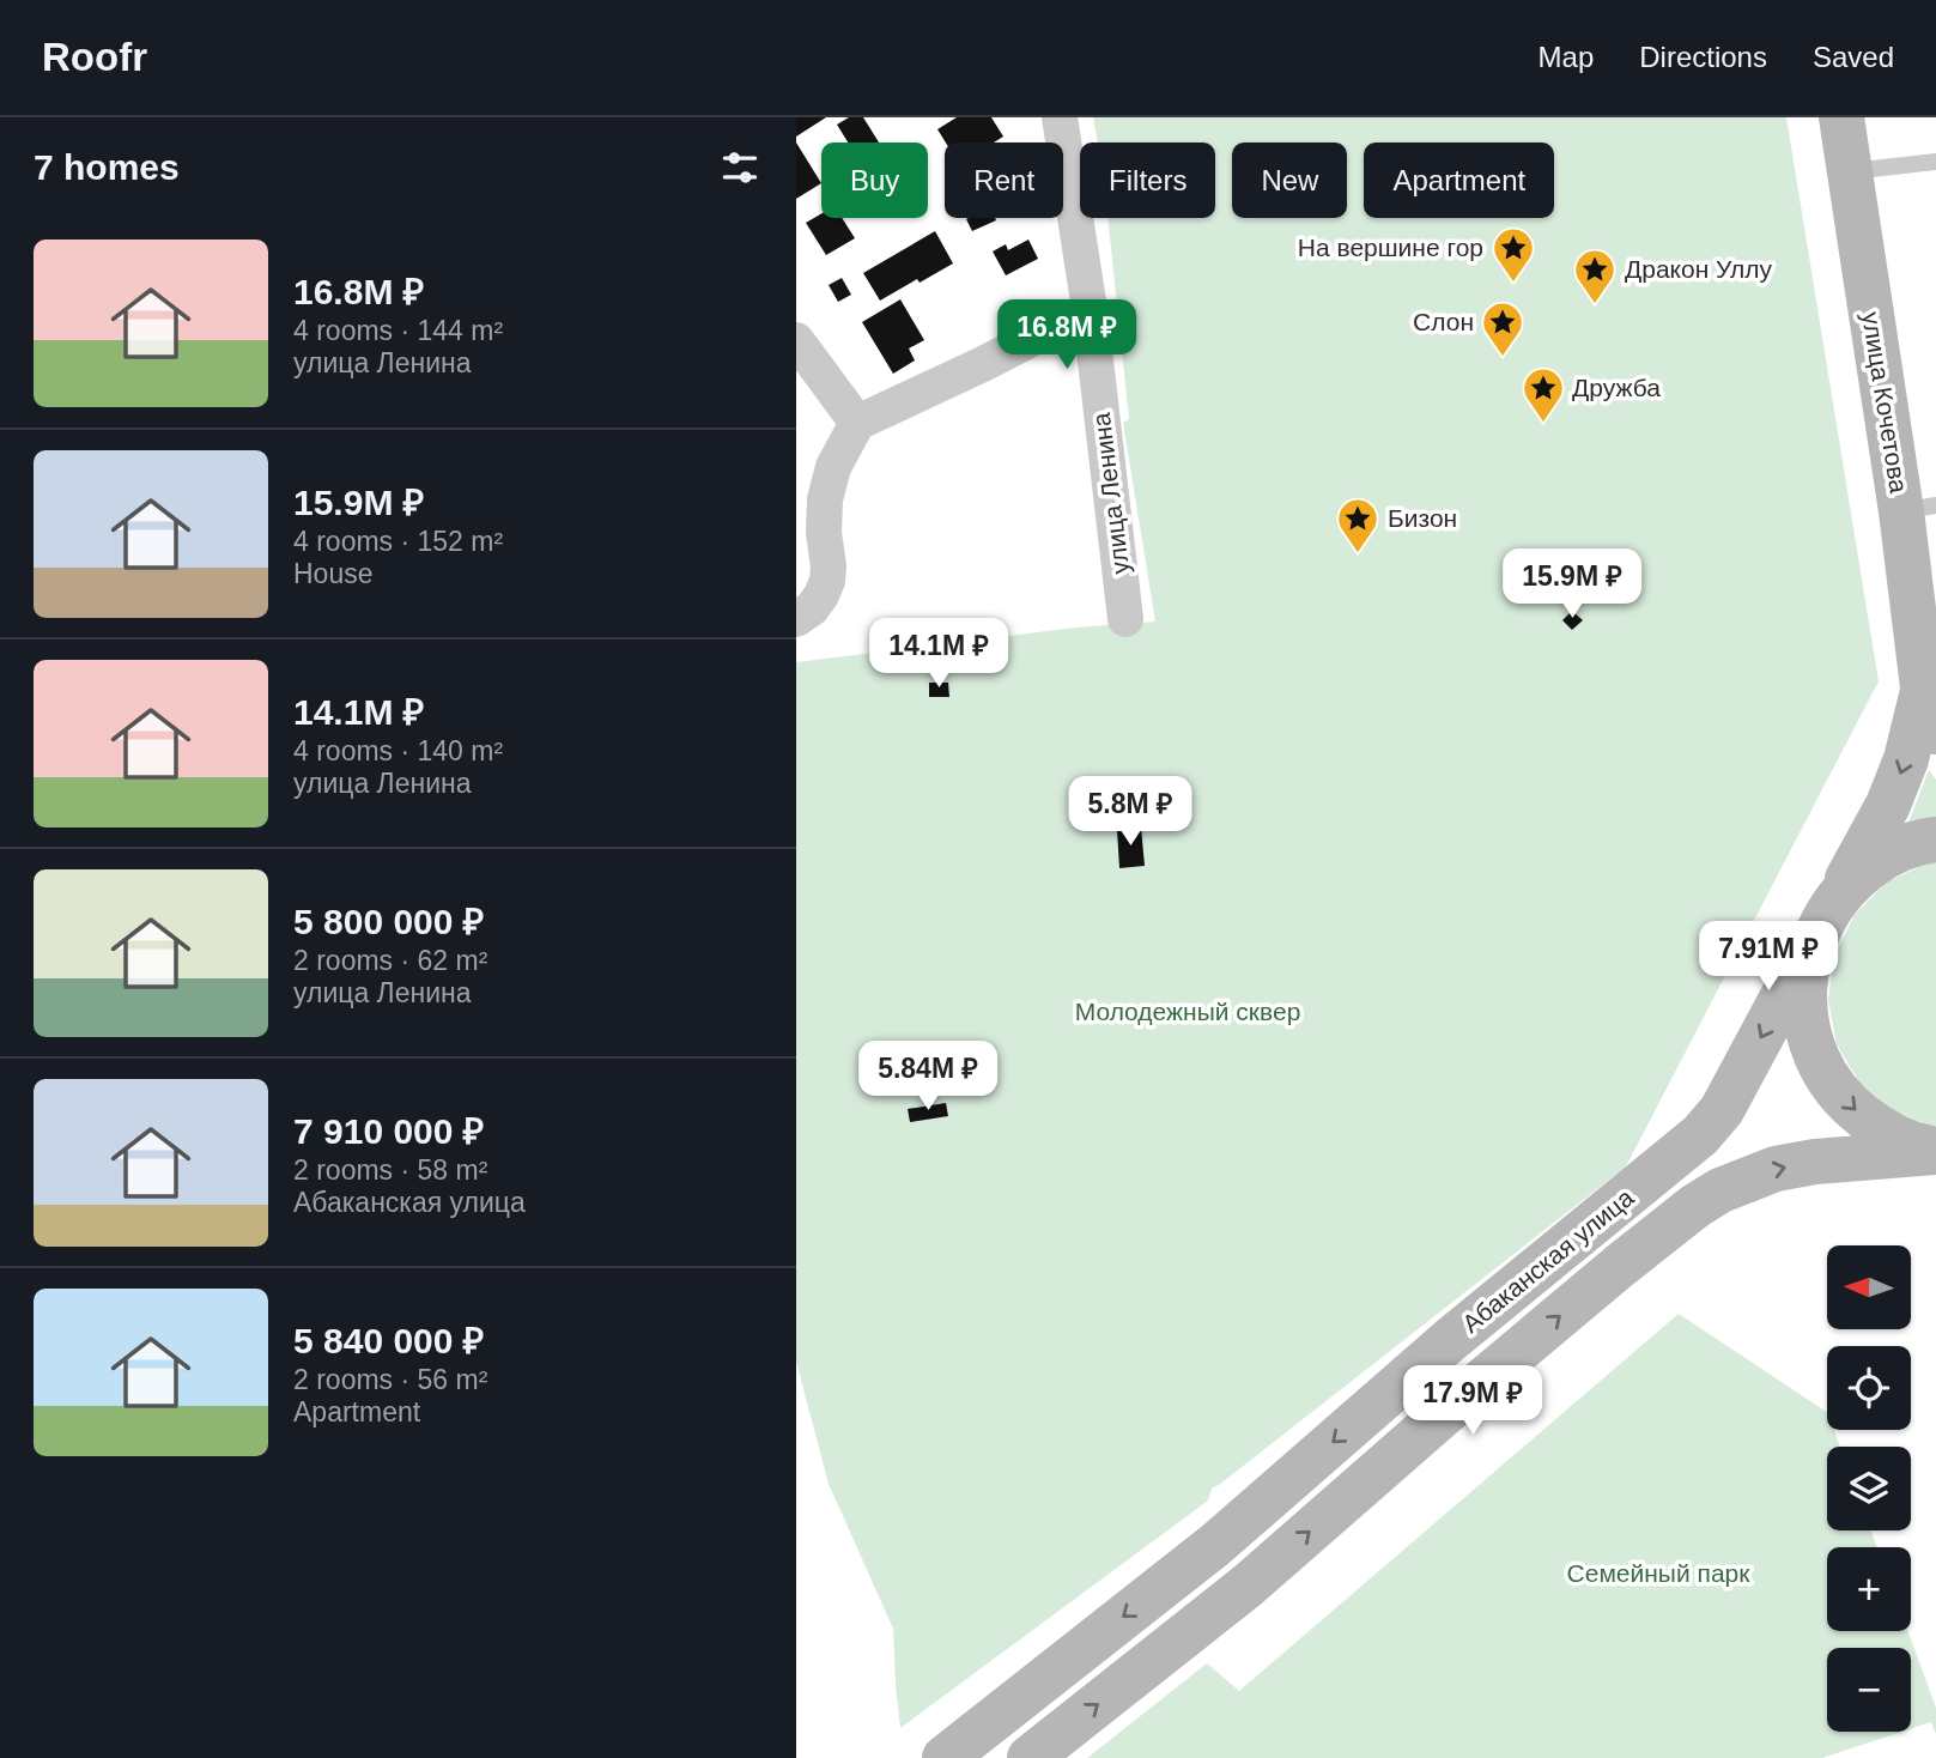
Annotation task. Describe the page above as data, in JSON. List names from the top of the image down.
{
  "streets": {
    "main road": ["улица Кочетова", "Абаканская улица"],
    "street": ["улица Ленина"]
  },
  "crossings": [
    ["улица Кочетова", "Абаканская улица"]
  ],
  "parks": ["Молодежный сквер", "Семейный парк"],
  "places": {
    "place": [
      "На вершине гор",
      "Дракон Уллу",
      "Слон",
      "Дружба",
      "Бизон"
    ]
  },
  "north": "left",
  "page": {
    "header": "Roofr",
    "nav": ["Map", "Directions", "Saved"],
    "heading": "7 homes",
    "chip": [
      "Buy",
      "Rent",
      "Filters",
      "New",
      "Apartment"
    ],
    "list": [
      {
        "name": "16.8M ₽",
        "note": "4 rooms · 144 m² · улица Ленина"
      },
      {
        "name": "15.9M ₽",
        "note": "4 rooms · 152 m² · House"
      },
      {
        "name": "14.1M ₽",
        "note": "4 rooms · 140 m² · улица Ленина"
      },
      {
        "name": "5 800 000 ₽",
        "note": "2 rooms · 62 m² · улица Ленина"
      },
      {
        "name": "7 910 000 ₽",
        "note": "2 rooms · 58 m² · Абаканская улица"
      },
      {
        "name": "5 840 000 ₽",
        "note": "2 rooms · 56 m² · Apartment"
      }
    ],
    "price": [
      "16.8M ₽",
      "15.9M ₽",
      "14.1M ₽",
      "5.8M ₽",
      "7.91M ₽",
      "5.84M ₽",
      "17.9M ₽"
    ],
    "map_buttons": ["+", "−"]
  }
}
